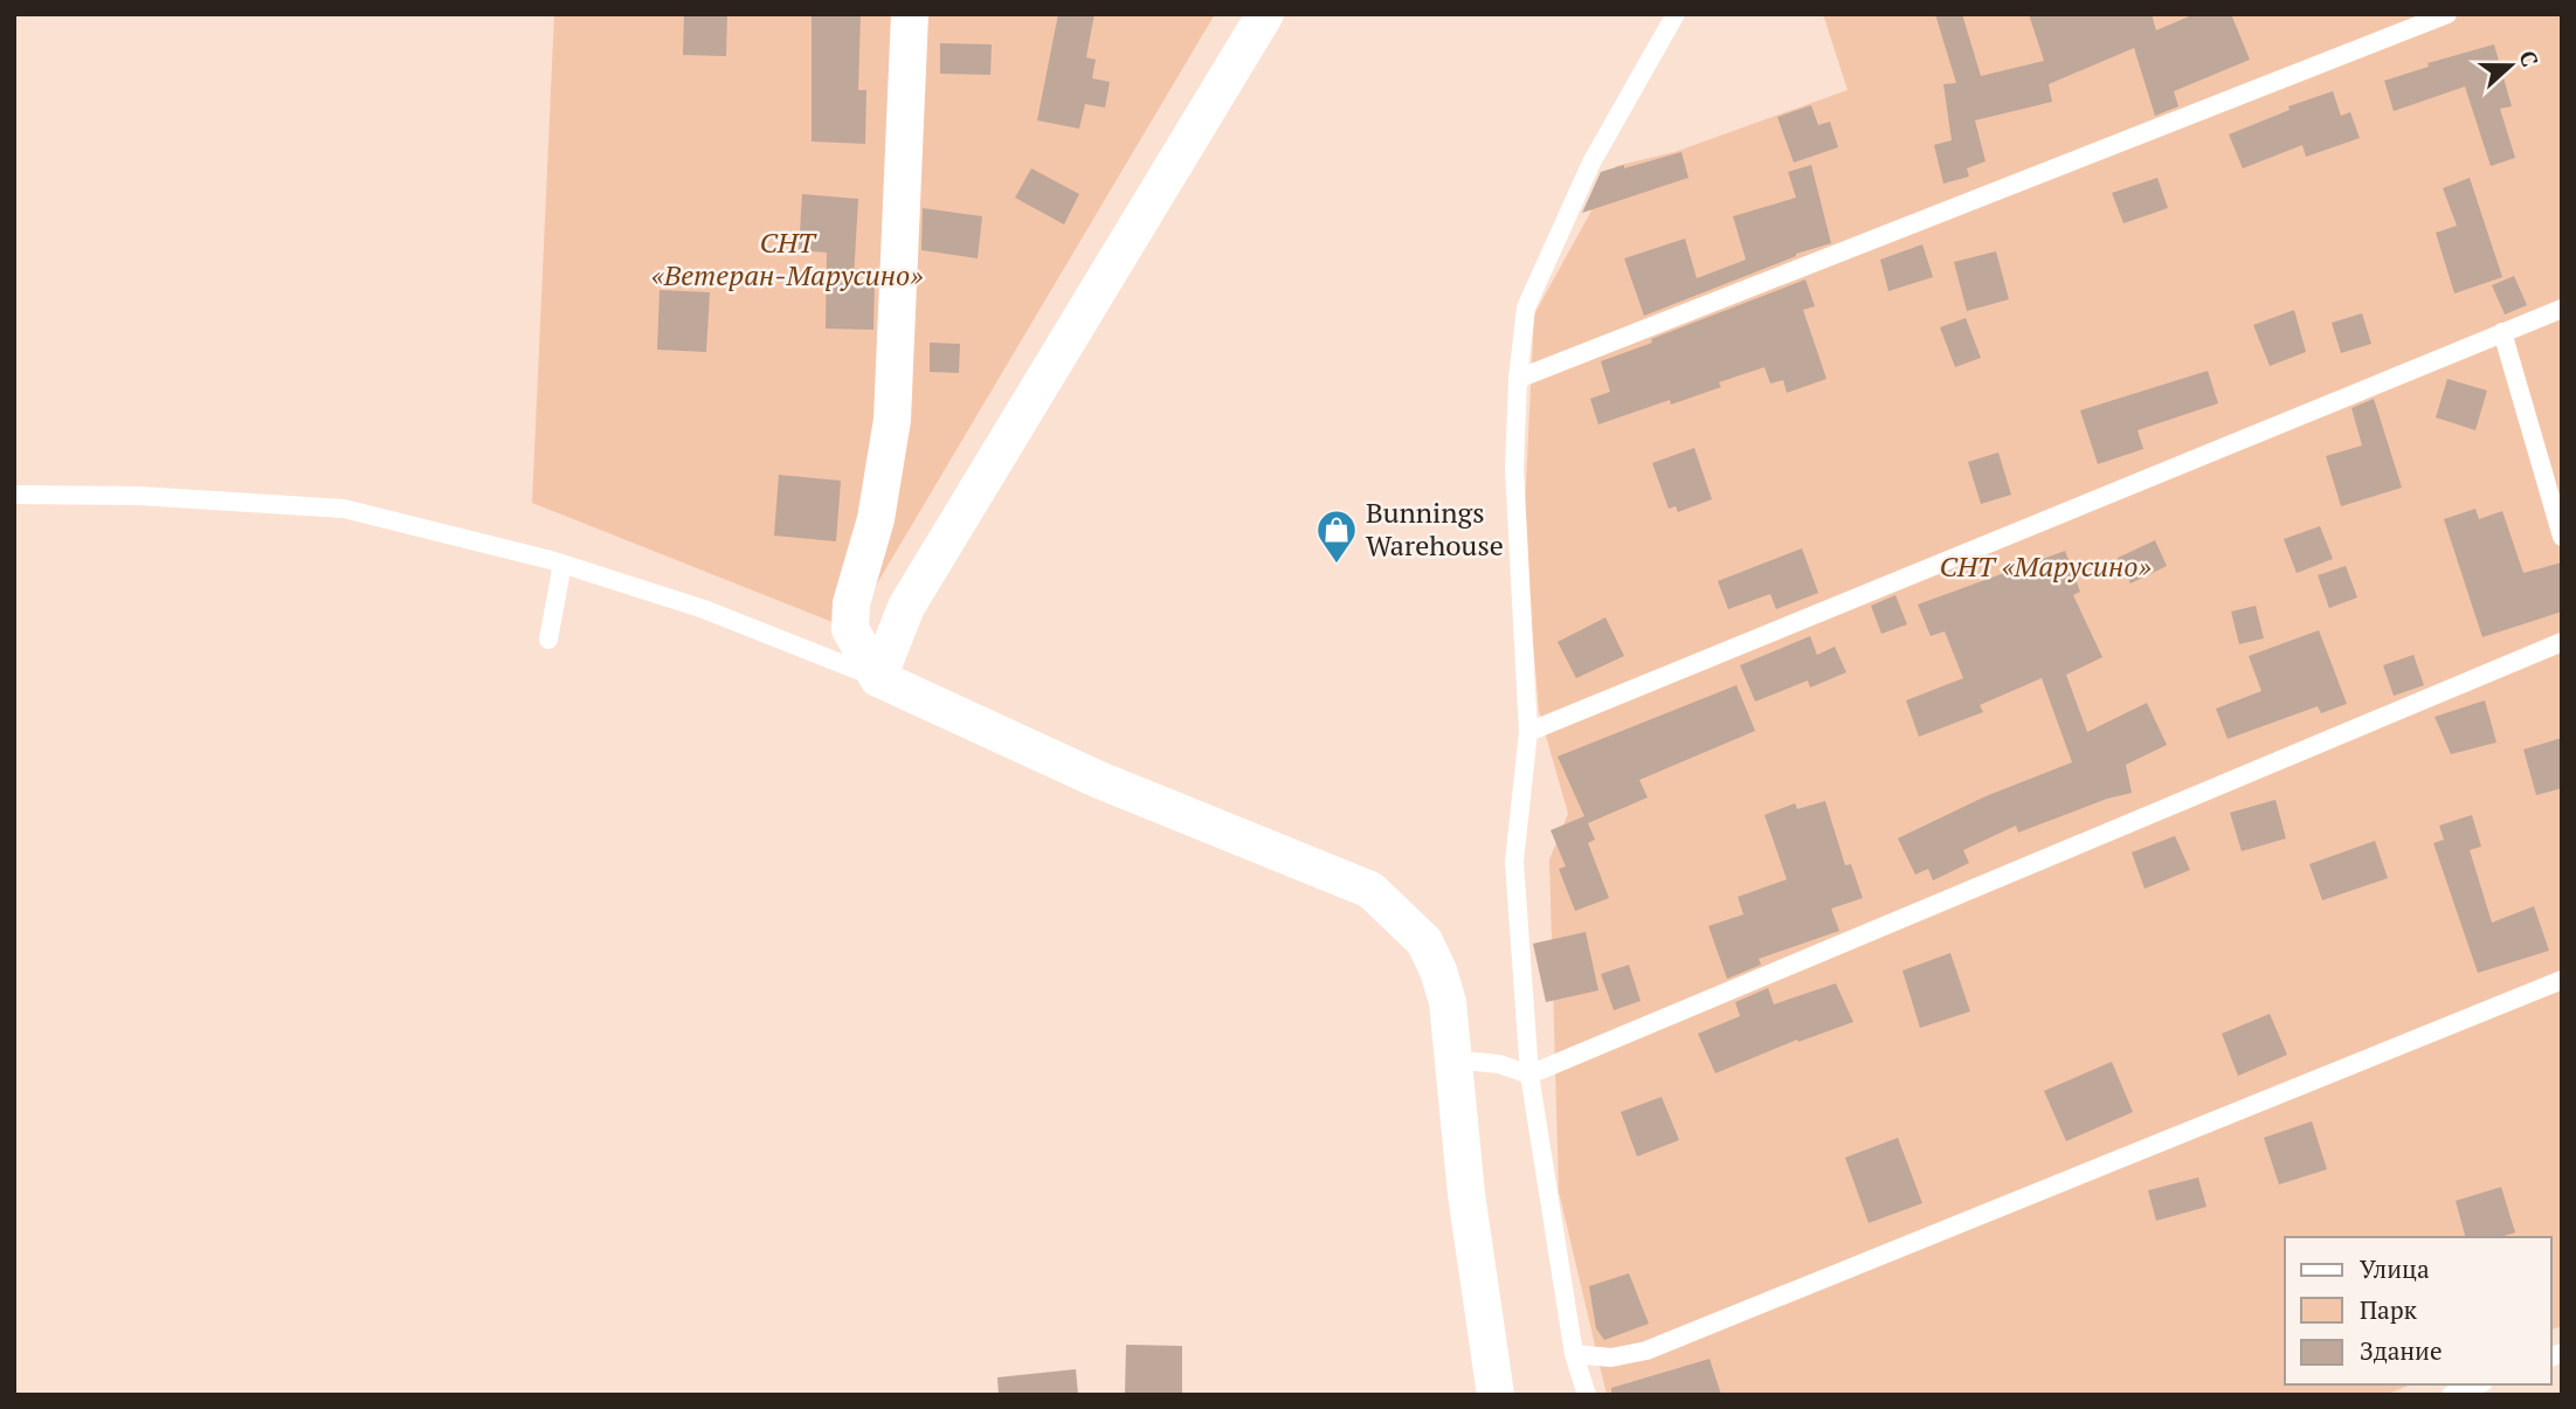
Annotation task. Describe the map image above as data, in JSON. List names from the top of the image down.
{
  "parks": ["СНТ «Ветеран-Марусино»", "СНТ «Марусино»"],
  "places": {
    "shop": ["Bunnings Warehouse"]
  },
  "legend": ["Улица", "Парк", "Здание"],
  "north": "right"
}
